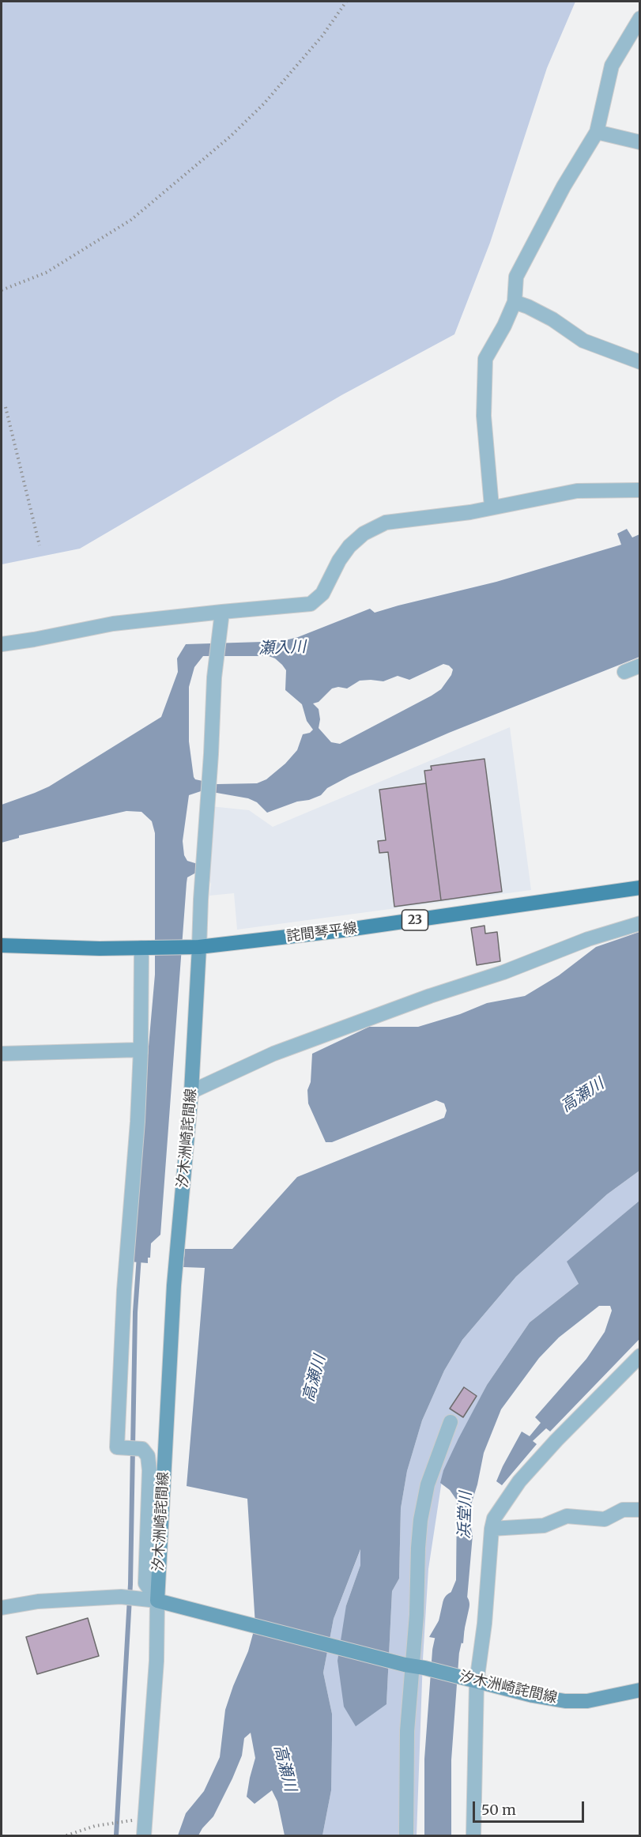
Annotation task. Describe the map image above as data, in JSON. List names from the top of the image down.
{
  "streets": {
    "main road": ["23", "詫間琴平線", "汐木洲崎詫間線"]
  },
  "crossings": [
    ["詫間琴平線", "汐木洲崎詫間線"]
  ],
  "water": ["瀬入川", "高瀬川", "浜堂川"],
  "scale_bar": "50 m"
}
